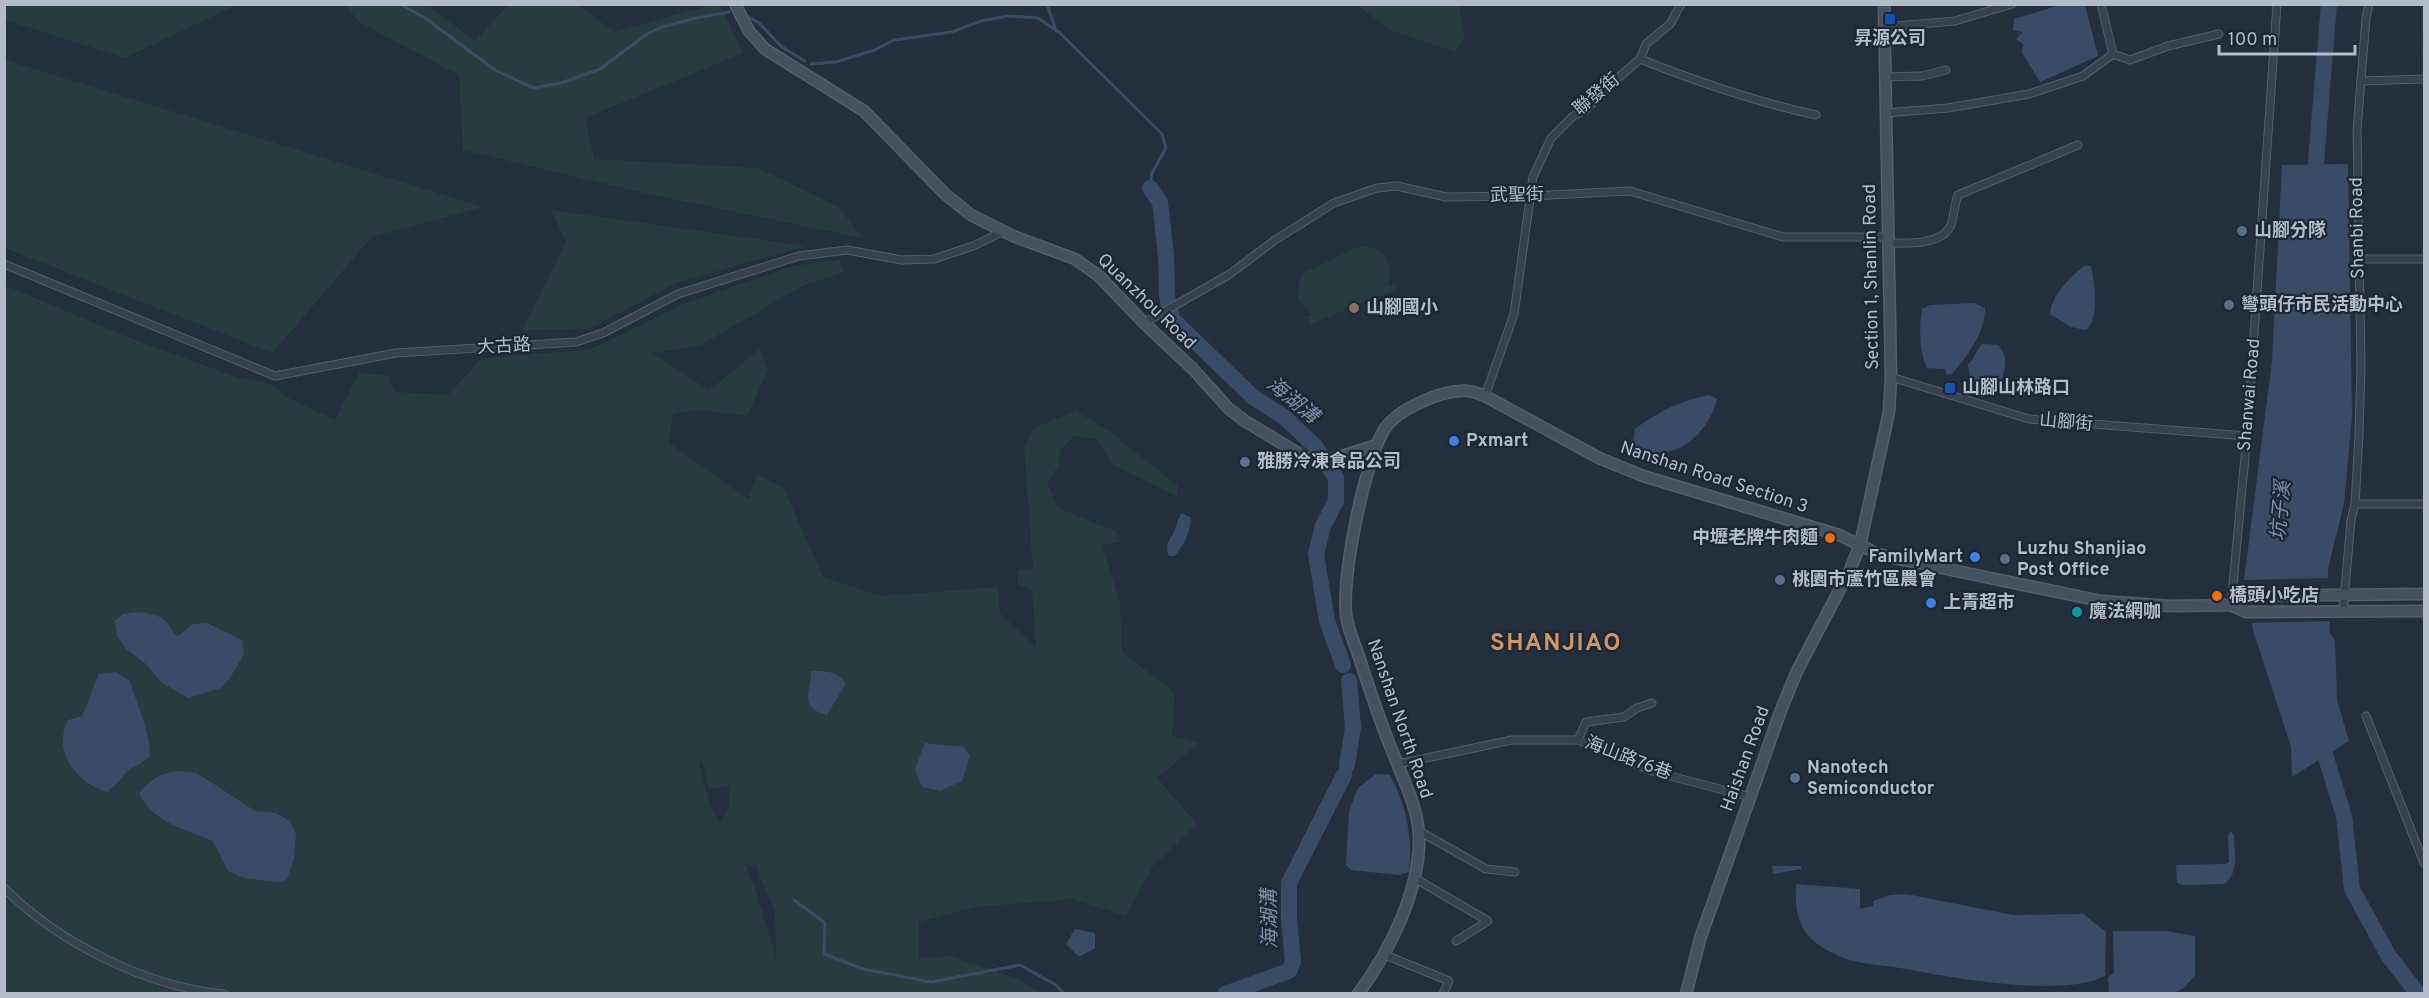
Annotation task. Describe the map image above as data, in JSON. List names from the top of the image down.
{
  "streets": {
    "street": [
      "聯發街",
      "武聖街",
      "Shanbi Road",
      "Section 1, Shanlin Road",
      "Quanzhou Road",
      "大古路",
      "Shanwai Road",
      "山腳街",
      "Nanshan Road Section 3",
      "Nanshan North Road",
      "海山路76巷",
      "Haishan Road"
    ]
  },
  "crossings": [
    ["聯發街", "武聖街"],
    ["聯發街", "Nanshan Road Section 3"],
    ["武聖街", "Section 1, Shanlin Road"],
    ["武聖街", "Quanzhou Road"],
    ["Section 1, Shanlin Road", "山腳街"],
    ["Section 1, Shanlin Road", "Nanshan Road Section 3"],
    ["Section 1, Shanlin Road", "Haishan Road"],
    ["Quanzhou Road", "大古路"],
    ["Quanzhou Road", "Nanshan Road Section 3"],
    ["Quanzhou Road", "Nanshan North Road"],
    ["Shanwai Road", "山腳街"],
    ["Shanwai Road", "Nanshan Road Section 3"],
    ["Nanshan Road Section 3", "Nanshan North Road"],
    ["Nanshan Road Section 3", "Haishan Road"],
    ["Nanshan North Road", "海山路76巷"],
    ["海山路76巷", "Haishan Road"]
  ],
  "districts": ["SHANJIAO"],
  "water": ["海湖溝", "坑子溪"],
  "places": {
    "transit": ["昇源公司", "山腳山林路口"],
    "other": [
      "山腳分隊",
      "彎頭仔市民活動中心",
      "山腳國小",
      "Pxmart",
      "雅勝冷凍食品公司",
      "中壢老牌牛肉麵",
      "FamilyMart",
      "Luzhu Shanjiao Post Office",
      "桃園市蘆竹區農會",
      "橋頭小吃店",
      "上青超市",
      "魔法網咖",
      "Nanotech Semiconductor"
    ]
  },
  "scale_bar": "100 m"
}
